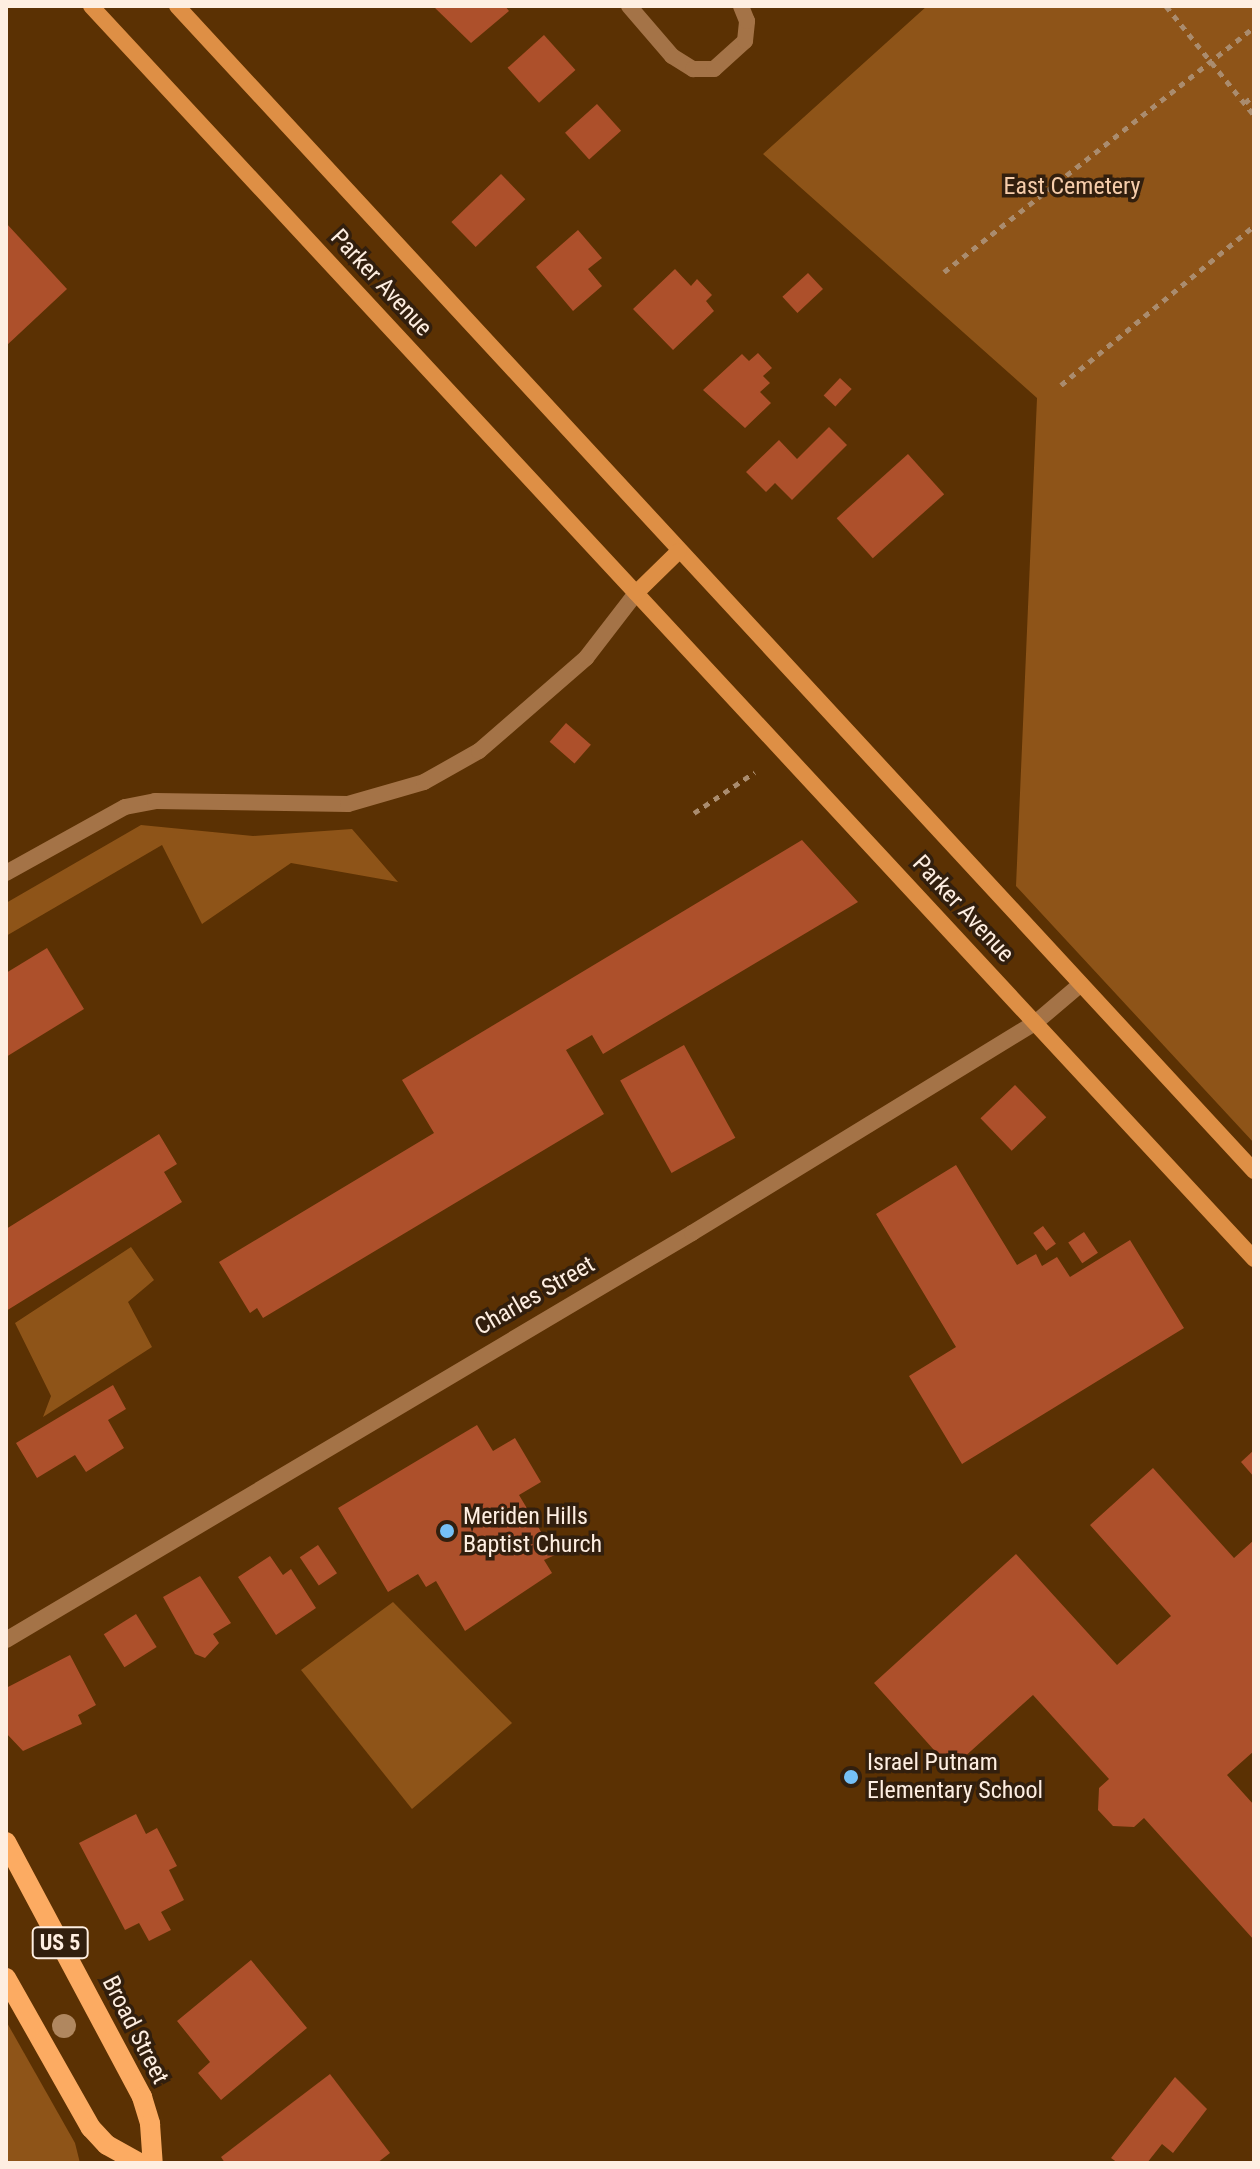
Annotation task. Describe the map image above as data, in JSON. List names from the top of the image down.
{
  "streets": {
    "main road": ["US 5", "Broad Street"],
    "street": ["Parker Avenue", "Charles Street"]
  },
  "crossings": [
    ["Parker Avenue", "Charles Street"]
  ],
  "parks": ["East Cemetery"],
  "places": ["Meriden Hills Baptist Church", "Israel Putnam Elementary School"]
}
